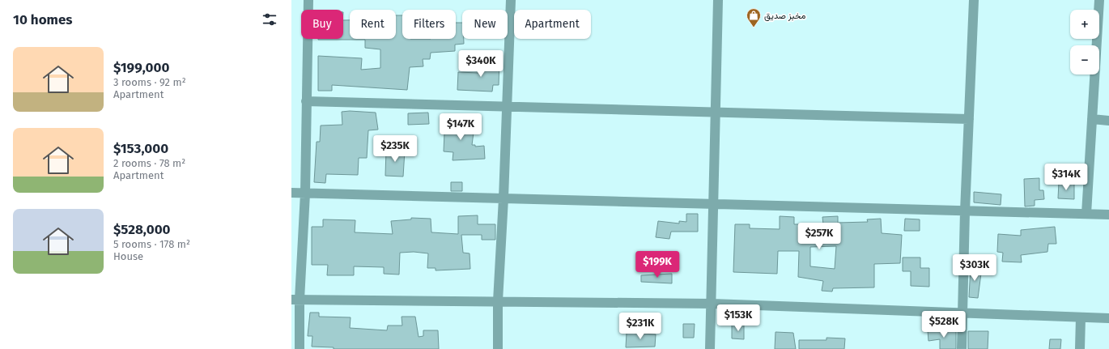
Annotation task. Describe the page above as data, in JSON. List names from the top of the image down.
{
  "places": {
    "shop": ["مخبز صديق"]
  },
  "page": {
    "heading": "10 homes",
    "map_buttons": ["+", "−"],
    "chip": [
      "Buy",
      "Rent",
      "Filters",
      "New",
      "Apartment"
    ],
    "list": [
      {
        "name": "$199,000",
        "note": "3 rooms · 92 m² · Apartment"
      },
      {
        "name": "$153,000",
        "note": "2 rooms · 78 m² · Apartment"
      },
      {
        "name": "$528,000",
        "note": "5 rooms · 178 m² · House"
      }
    ],
    "price": [
      "$340K",
      "$147K",
      "$235K",
      "$314K",
      "$257K",
      "$199K",
      "$303K",
      "$153K",
      "$528K",
      "$231K"
    ]
  }
}
